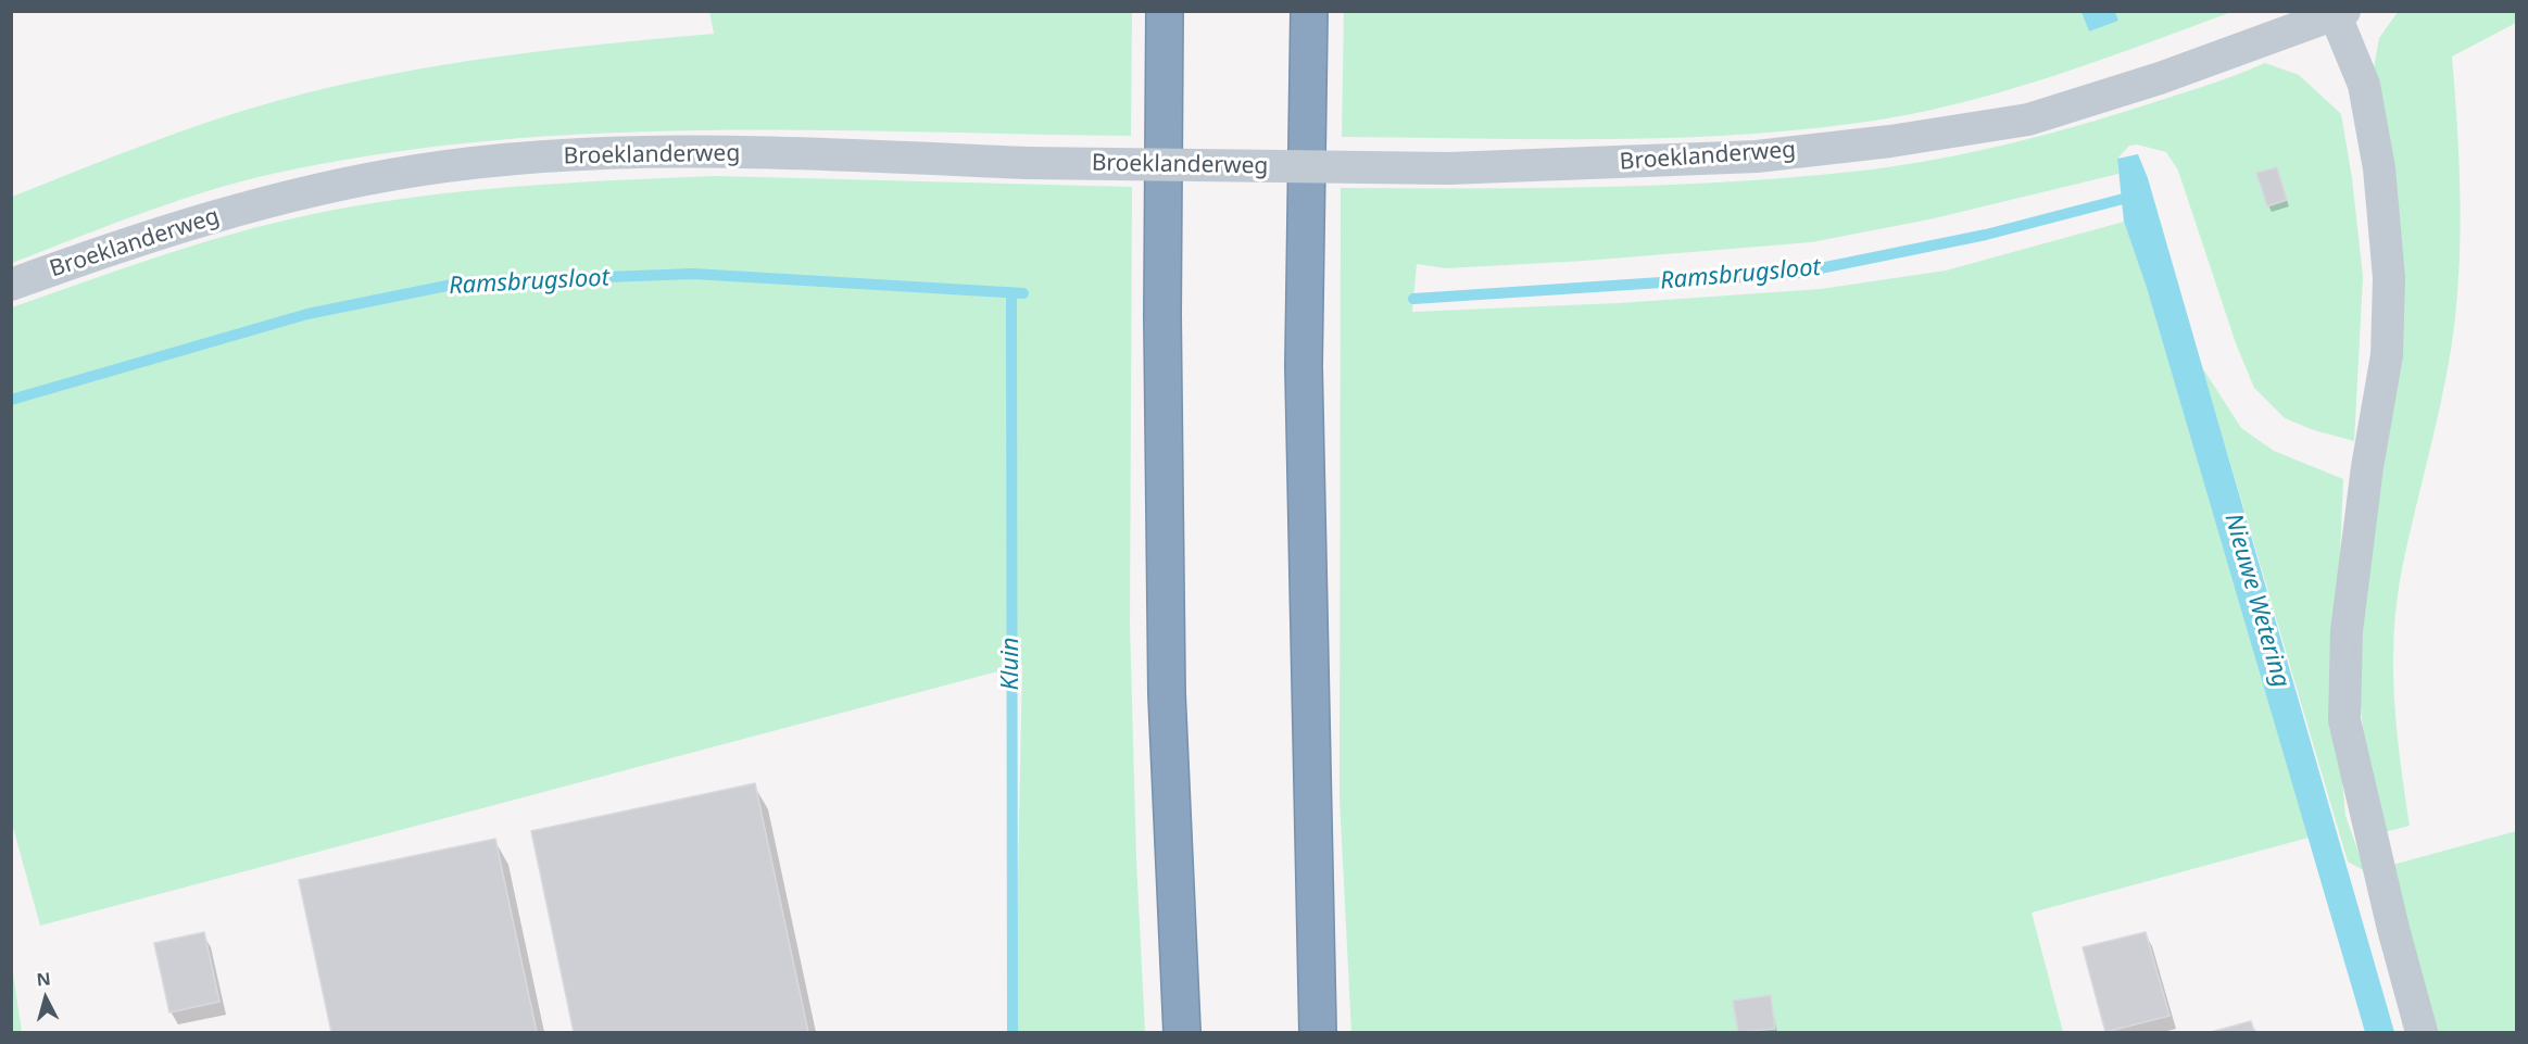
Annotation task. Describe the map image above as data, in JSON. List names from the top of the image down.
{
  "streets": {
    "street": ["Broeklanderweg"]
  },
  "water": ["Ramsbrugsloot", "Nieuwe Wetering", "Kluin"],
  "north": "top"
}
